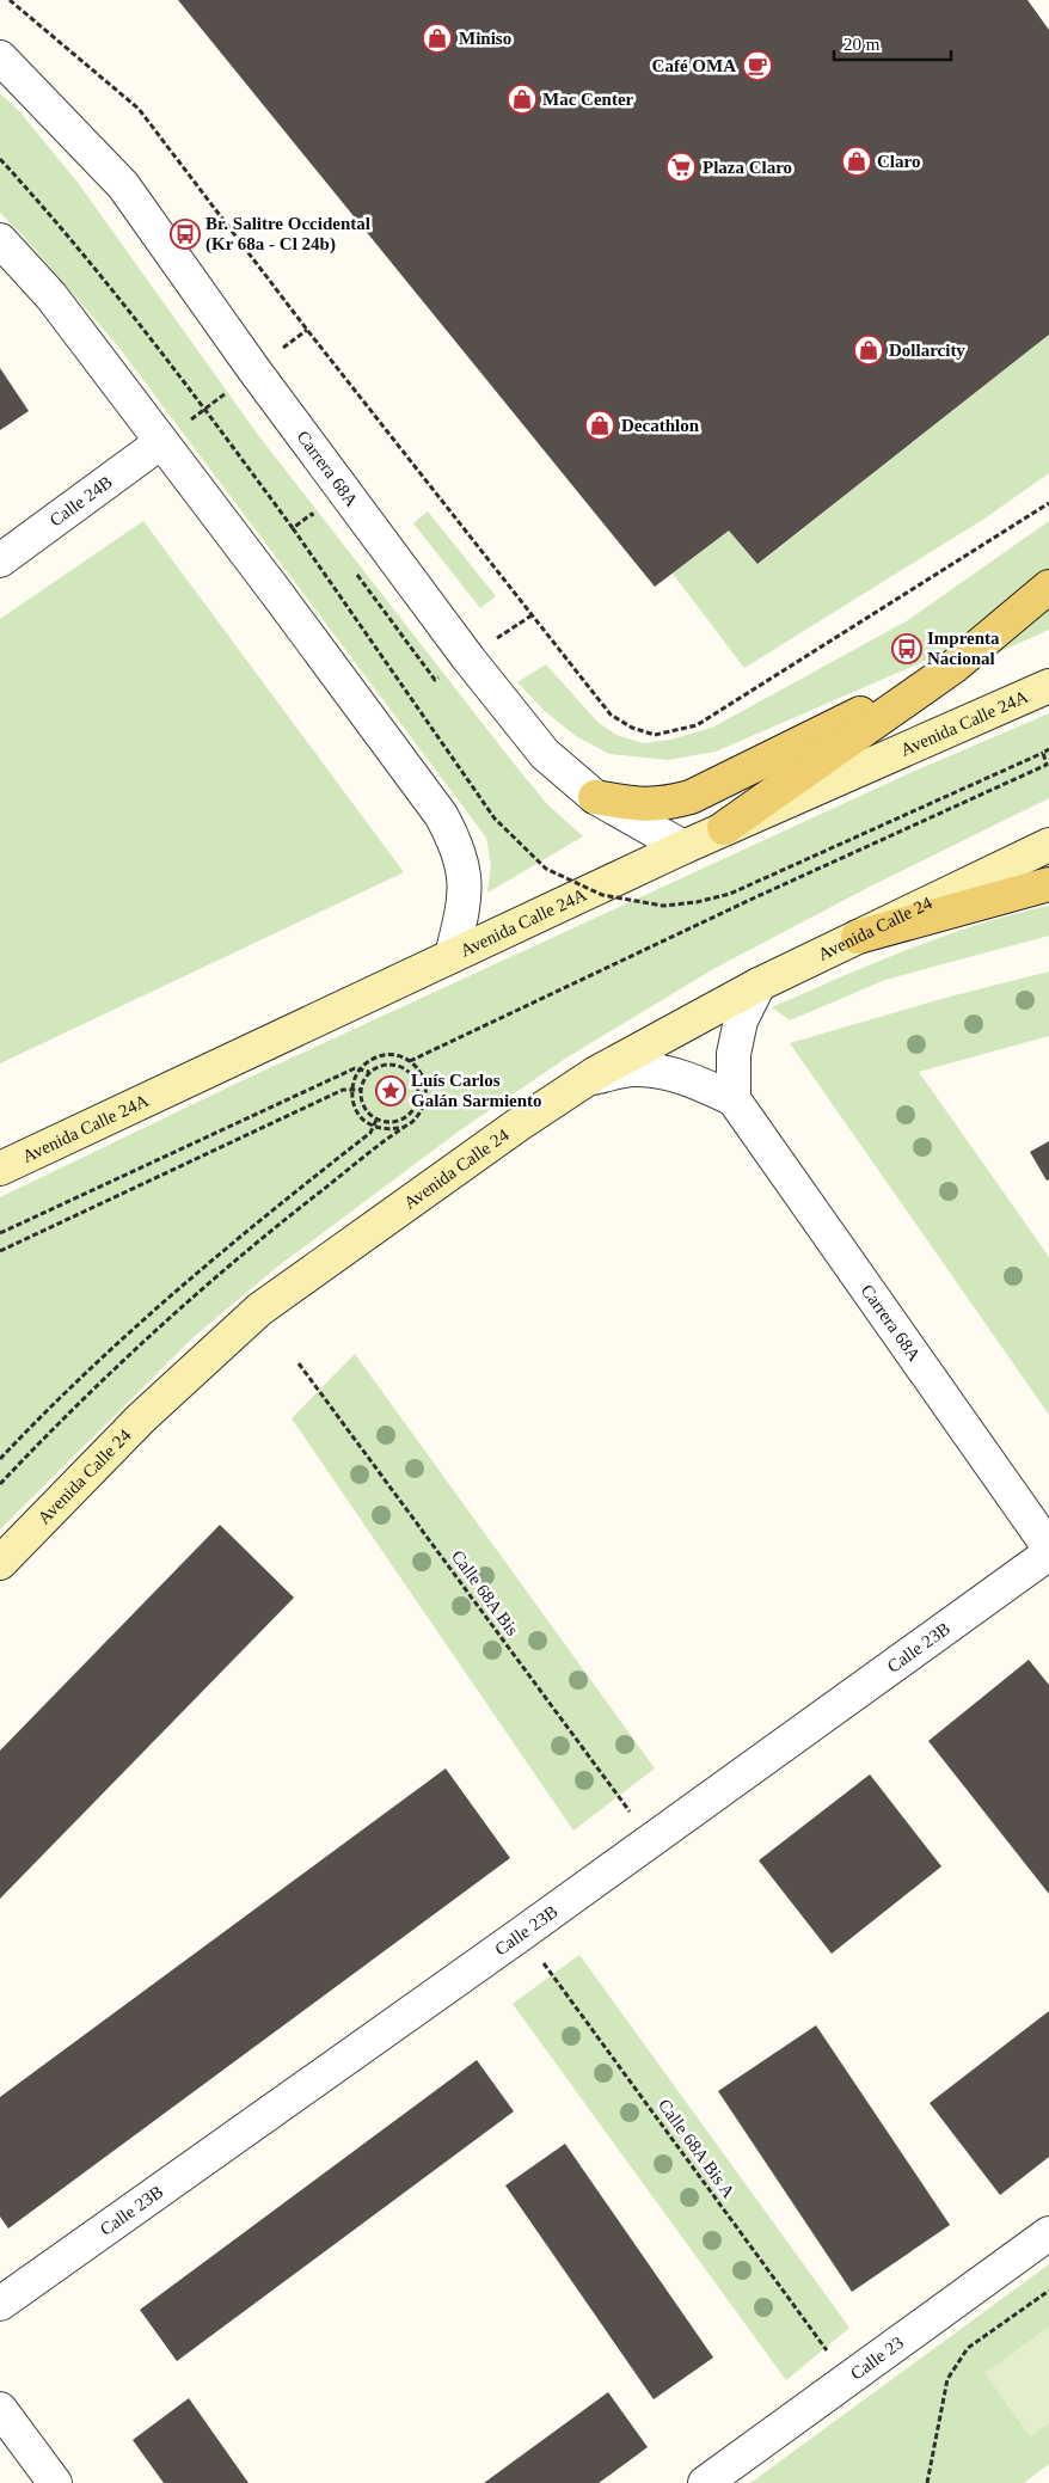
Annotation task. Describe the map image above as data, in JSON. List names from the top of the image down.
{
  "streets": {
    "main road": ["Avenida Calle 24A", "Avenida Calle 24"],
    "street": [
      "Carrera 68A",
      "Calle 24B",
      "Calle 23B",
      "Calle 23"
    ],
    "path": ["Calle 68A Bis", "Calle 68A Bis A"]
  },
  "crossings": [
    ["Carrera 68A", "Avenida Calle 24A"],
    ["Carrera 68A", "Avenida Calle 24"],
    ["Calle 68A Bis", "Calle 23B"],
    ["Calle 23B", "Calle 68A Bis A"],
    ["Calle 68A Bis A", "Calle 23"]
  ],
  "places": {
    "shop": [
      "Miniso",
      "Mac Center",
      "Claro",
      "Dollarcity",
      "Decathlon"
    ],
    "cafe": ["Café OMA"],
    "supermarket": ["Plaza Claro"],
    "bus stop": ["Br. Salitre Occidental (Kr 68a - Cl 24b)", "Imprenta Nacional"],
    "place": ["Luís Carlos Galán Sarmiento"]
  },
  "scale_bar": "20 m"
}
